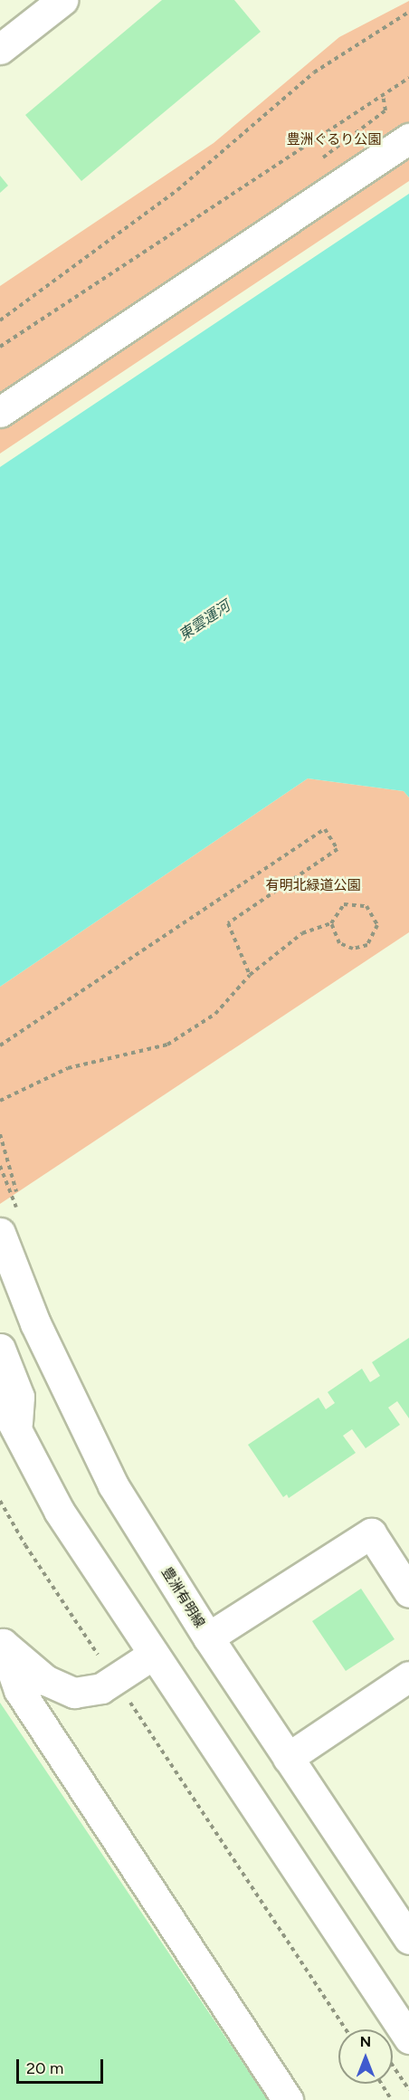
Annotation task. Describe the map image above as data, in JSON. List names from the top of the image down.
{
  "streets": {
    "main road": ["豊洲有明線"]
  },
  "water": ["東雲運河"],
  "parks": ["豊洲ぐるり公園", "有明北緑道公園"],
  "scale_bar": "20 m",
  "north": "top"
}
